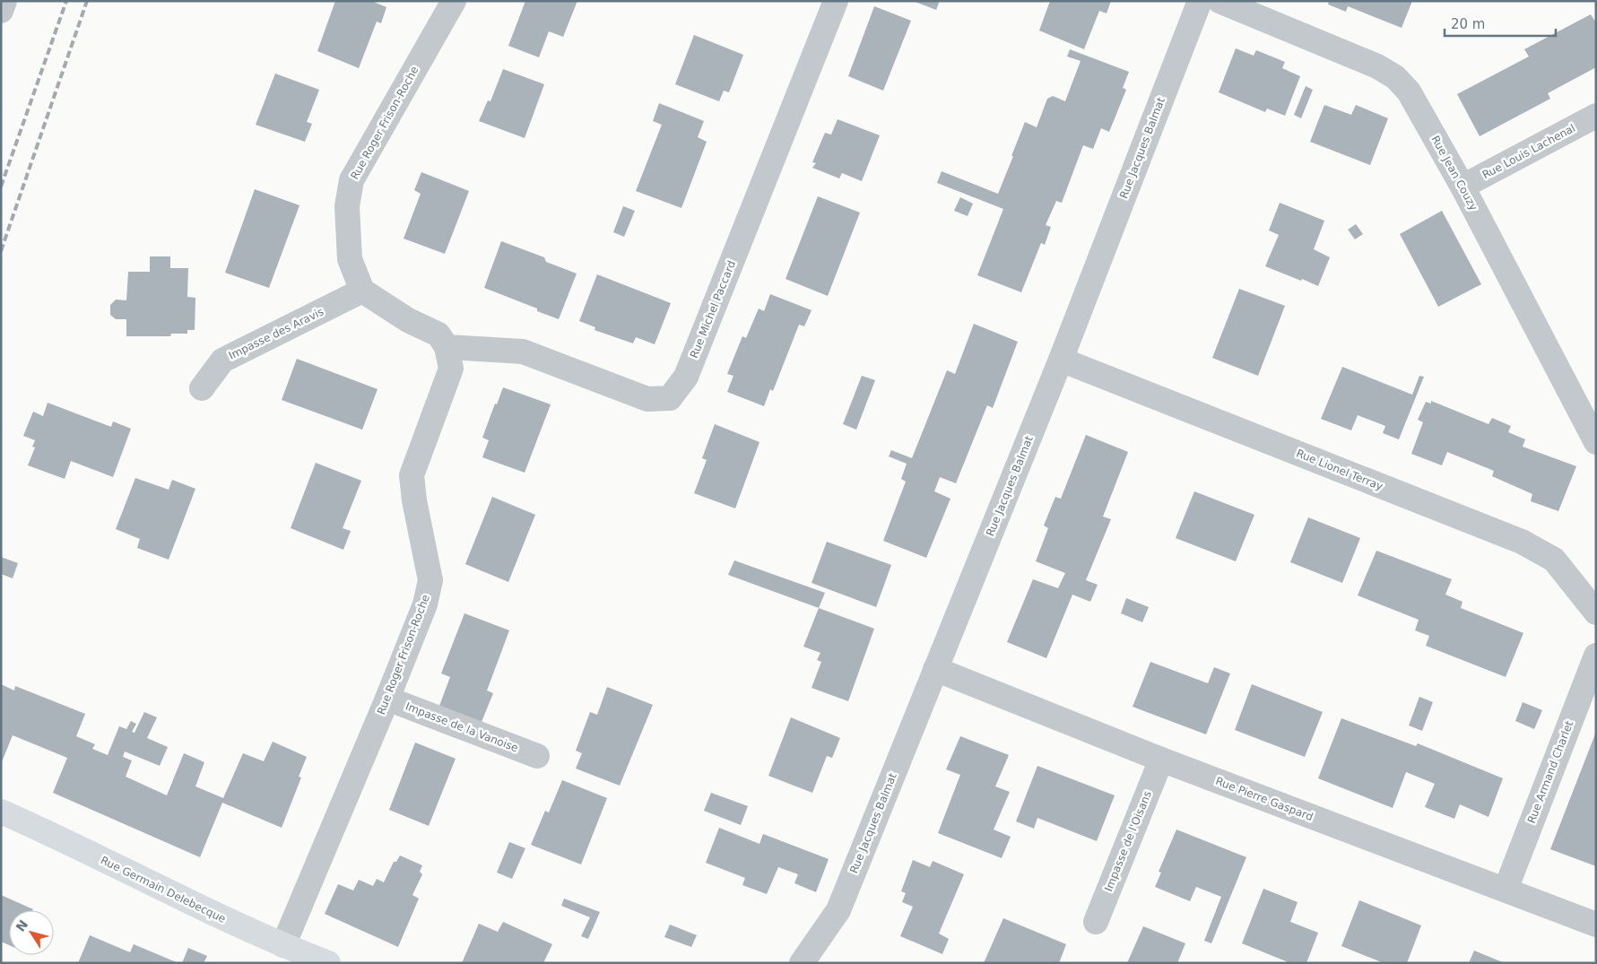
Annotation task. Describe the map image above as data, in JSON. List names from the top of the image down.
{
  "streets": {
    "street": [
      "Rue Roger Frison-Roche",
      "Rue Jacques Balmat",
      "Rue Louis Lachenal",
      "Rue Jean Couzy",
      "Rue Michel Paccard",
      "Impasse des Aravis",
      "Rue Lionel Terray",
      "Impasse de la Vanoise",
      "Rue Armand Charlet",
      "Rue Pierre Gaspard",
      "Impasse de l'Oisans",
      "Rue Germain Delebecque"
    ]
  },
  "crossings": [
    ["Rue Roger Frison-Roche", "Rue Michel Paccard"],
    ["Rue Roger Frison-Roche", "Impasse des Aravis"],
    ["Rue Roger Frison-Roche", "Impasse de la Vanoise"],
    ["Rue Roger Frison-Roche", "Rue Germain Delebecque"],
    ["Rue Jacques Balmat", "Rue Lionel Terray"],
    ["Rue Jacques Balmat", "Rue Pierre Gaspard"],
    ["Rue Louis Lachenal", "Rue Jean Couzy"],
    ["Rue Armand Charlet", "Rue Pierre Gaspard"],
    ["Rue Pierre Gaspard", "Impasse de l'Oisans"]
  ],
  "scale_bar": "20 m",
  "north": "top left"
}
